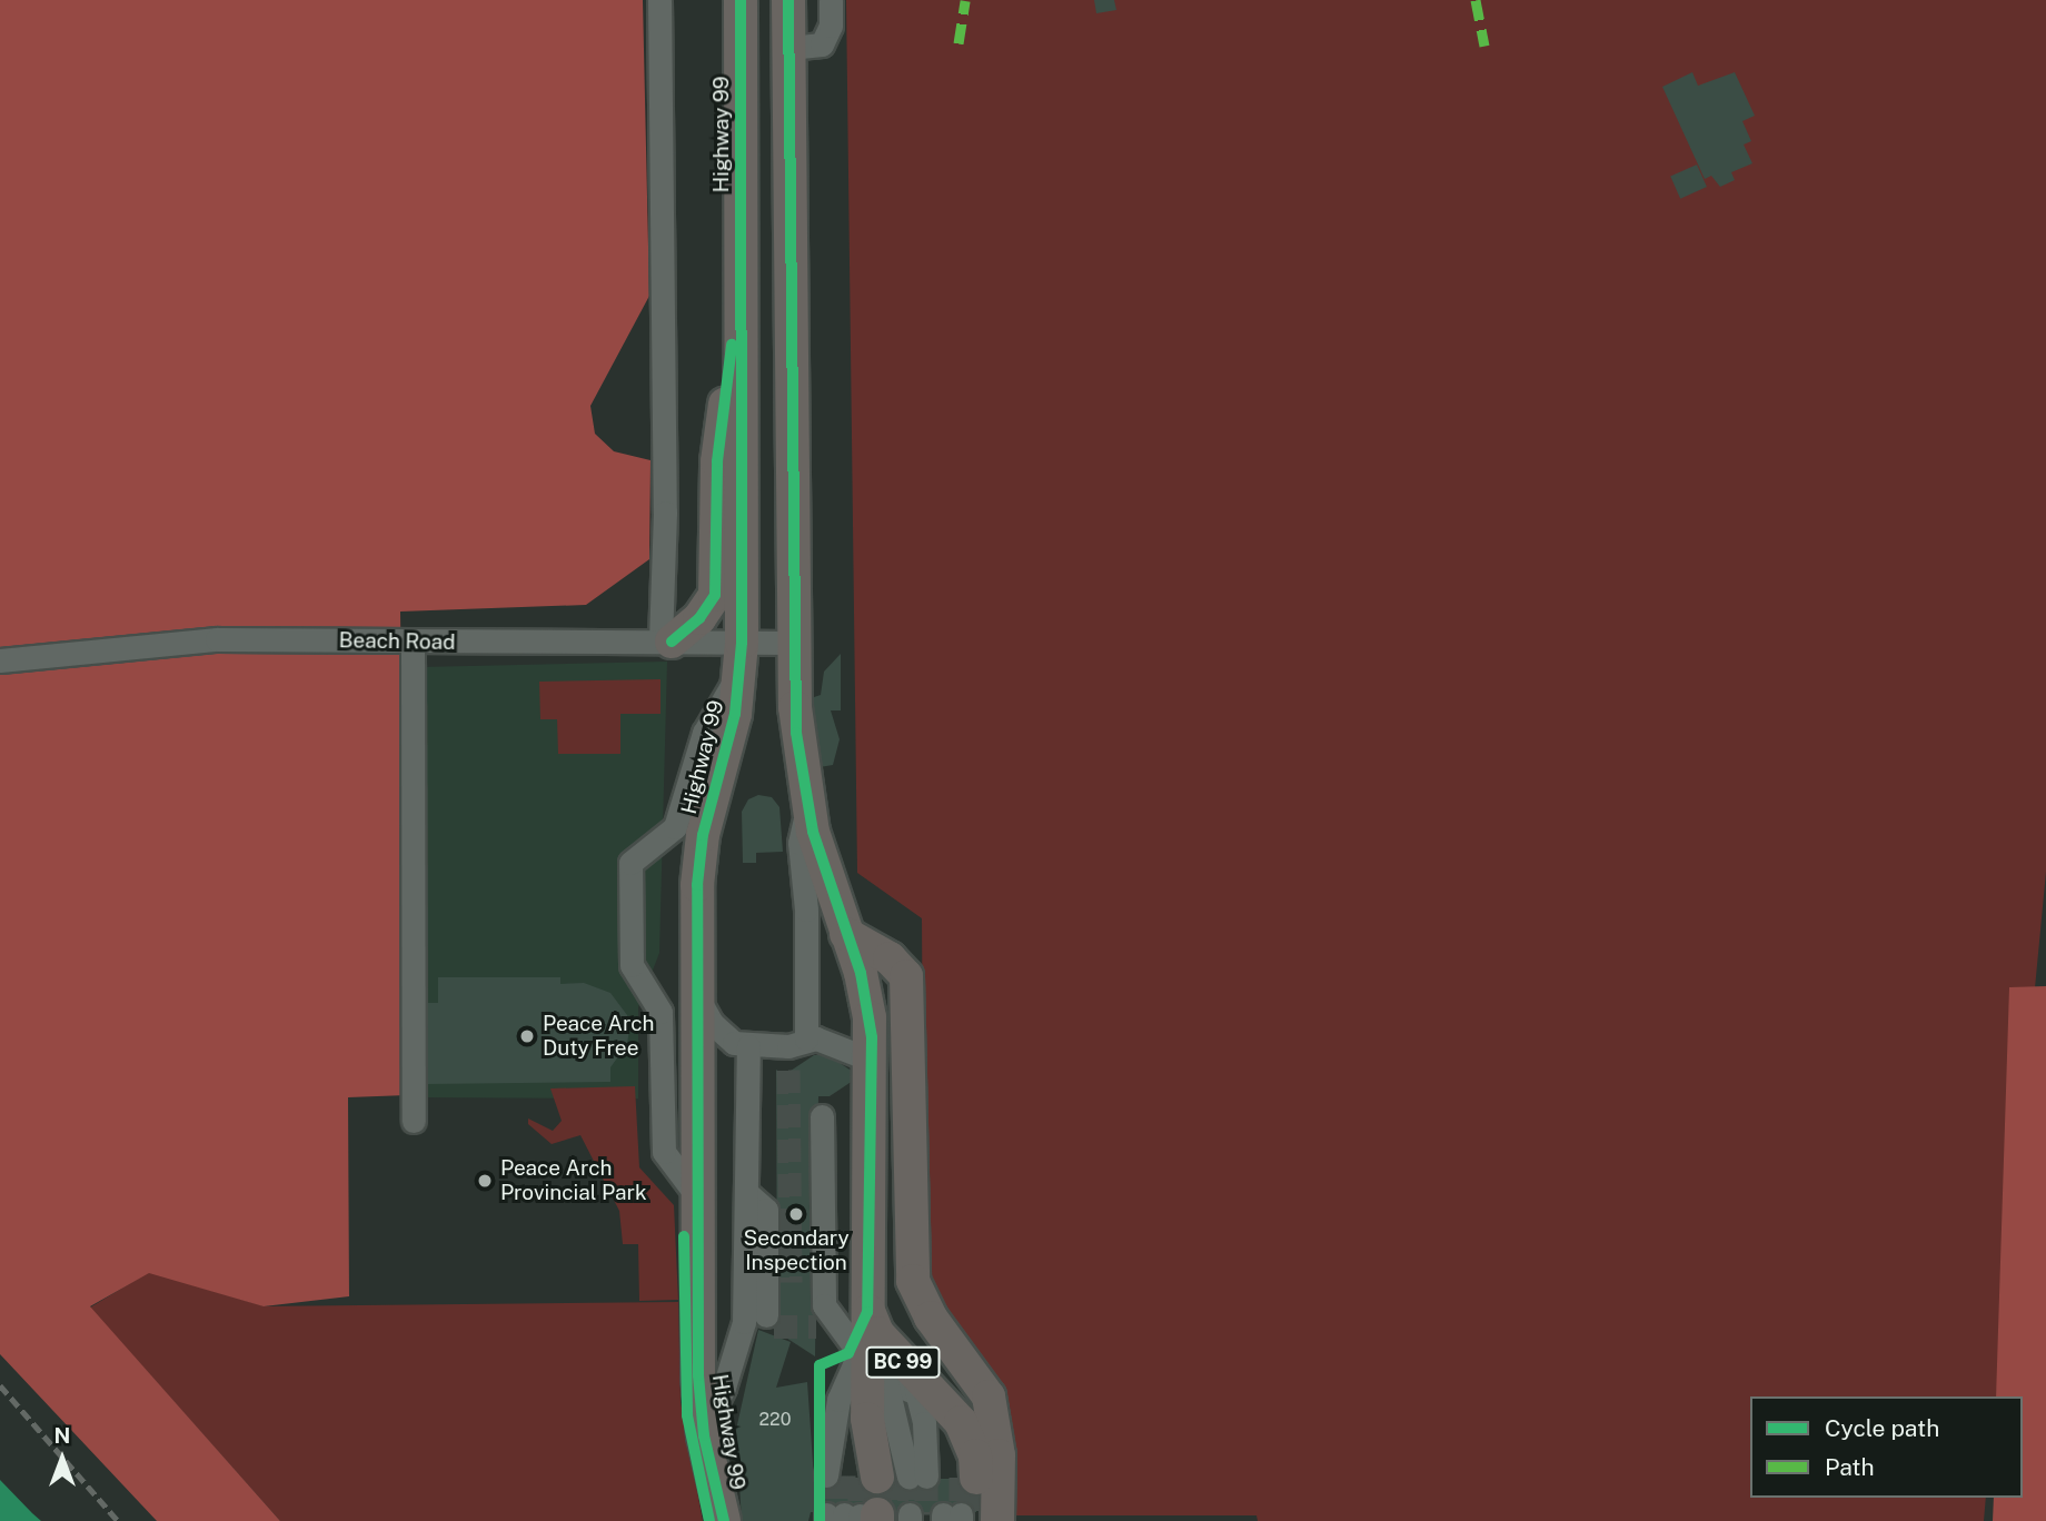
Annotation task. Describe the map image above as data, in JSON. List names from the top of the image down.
{
  "streets": {
    "highway": ["Highway 99", "BC 99"],
    "street": ["Beach Road"]
  },
  "crossings": [
    ["Highway 99", "Beach Road"],
    ["Beach Road", "BC 99"]
  ],
  "places": ["Peace Arch Duty Free", "Peace Arch Provincial Park", "Secondary Inspection"],
  "house_numbers": ["220"],
  "legend": ["Cycle path", "Path"],
  "north": "top"
}
